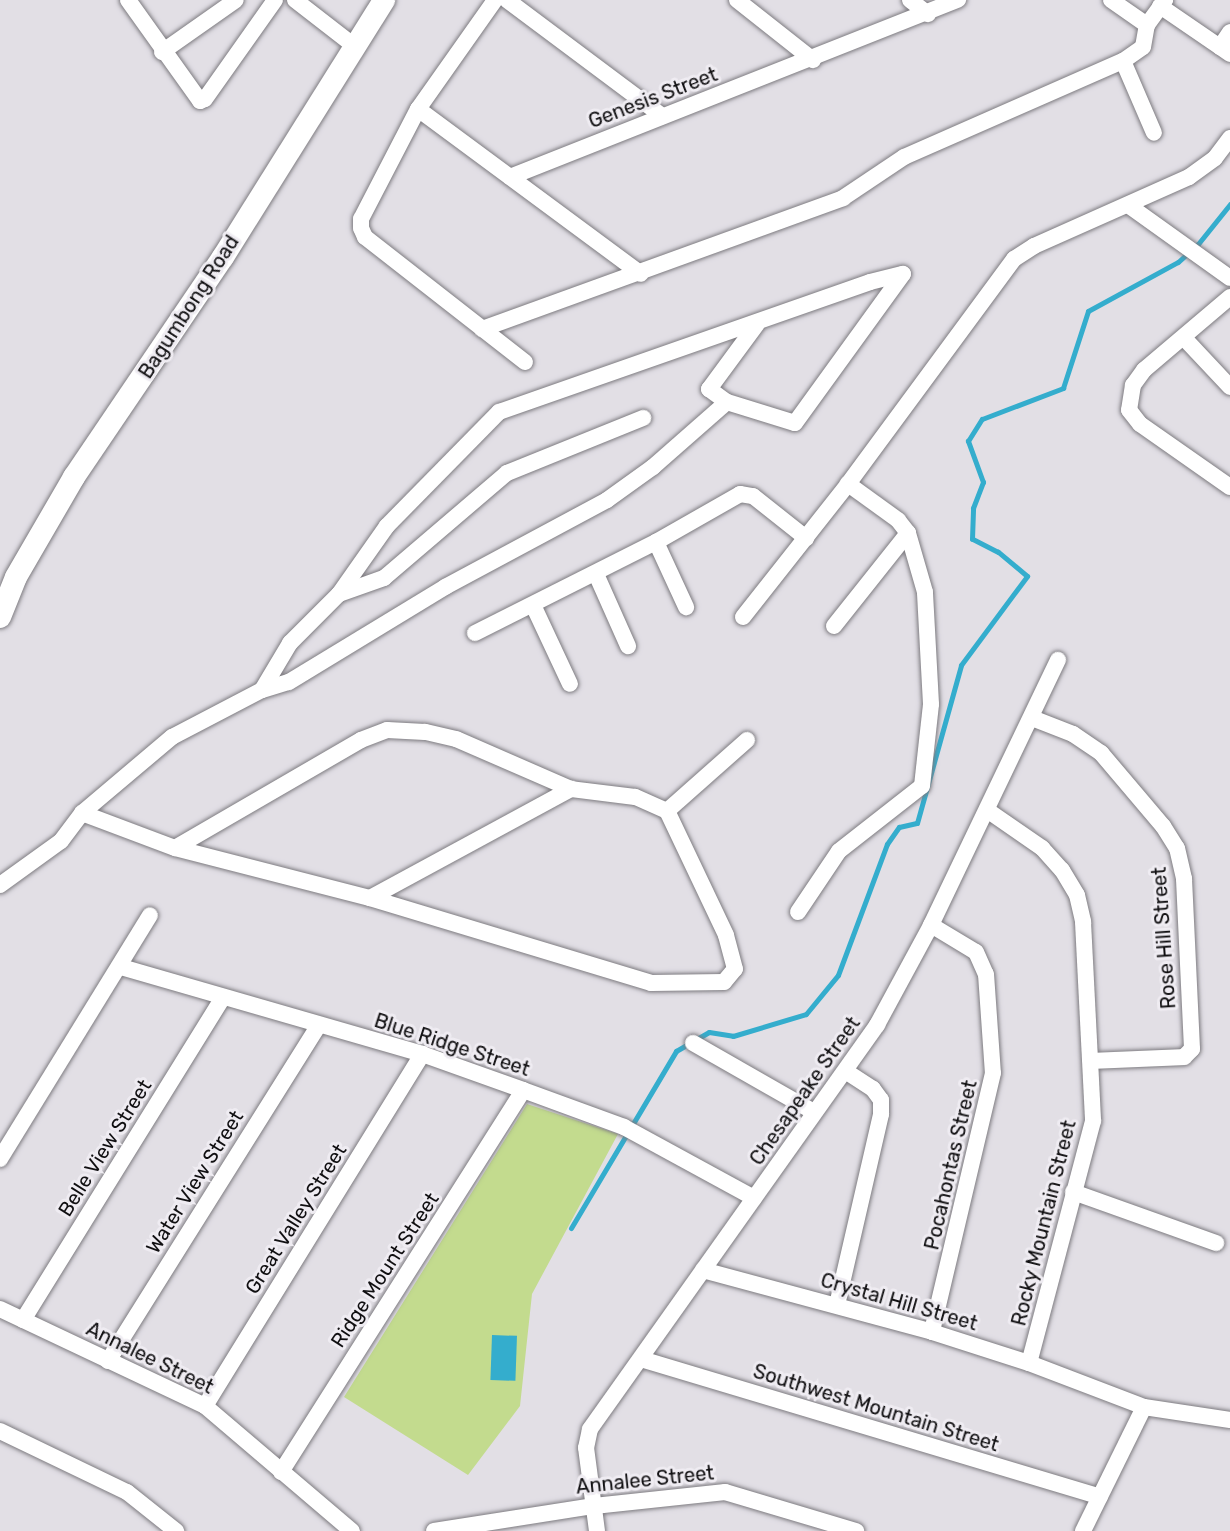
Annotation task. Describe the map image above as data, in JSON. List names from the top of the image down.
{
  "streets": {
    "main road": ["Bagumbong Road"],
    "street": [
      "Genesis Street",
      "Rose Hill Street",
      "Blue Ridge Street",
      "Chesapeake Street",
      "Belle View Street",
      "Pocahontas Street",
      "Water View Street",
      "Great Valley Street",
      "Rocky Mountain Street",
      "Ridge Mount Street",
      "Crystal Hill Street",
      "Annalee Street",
      "Southwest Mountain Street"
    ]
  },
  "crossings": [
    ["Rose Hill Street", "Chesapeake Street"],
    ["Rose Hill Street", "Rocky Mountain Street"],
    ["Blue Ridge Street", "Chesapeake Street"],
    ["Blue Ridge Street", "Belle View Street"],
    ["Blue Ridge Street", "Water View Street"],
    ["Blue Ridge Street", "Great Valley Street"],
    ["Blue Ridge Street", "Ridge Mount Street"],
    ["Chesapeake Street", "Pocahontas Street"],
    ["Chesapeake Street", "Rocky Mountain Street"],
    ["Chesapeake Street", "Crystal Hill Street"],
    ["Chesapeake Street", "Annalee Street"],
    ["Chesapeake Street", "Southwest Mountain Street"],
    ["Belle View Street", "Annalee Street"],
    ["Pocahontas Street", "Crystal Hill Street"],
    ["Water View Street", "Annalee Street"],
    ["Great Valley Street", "Annalee Street"],
    ["Rocky Mountain Street", "Crystal Hill Street"],
    ["Ridge Mount Street", "Annalee Street"]
  ]
}
